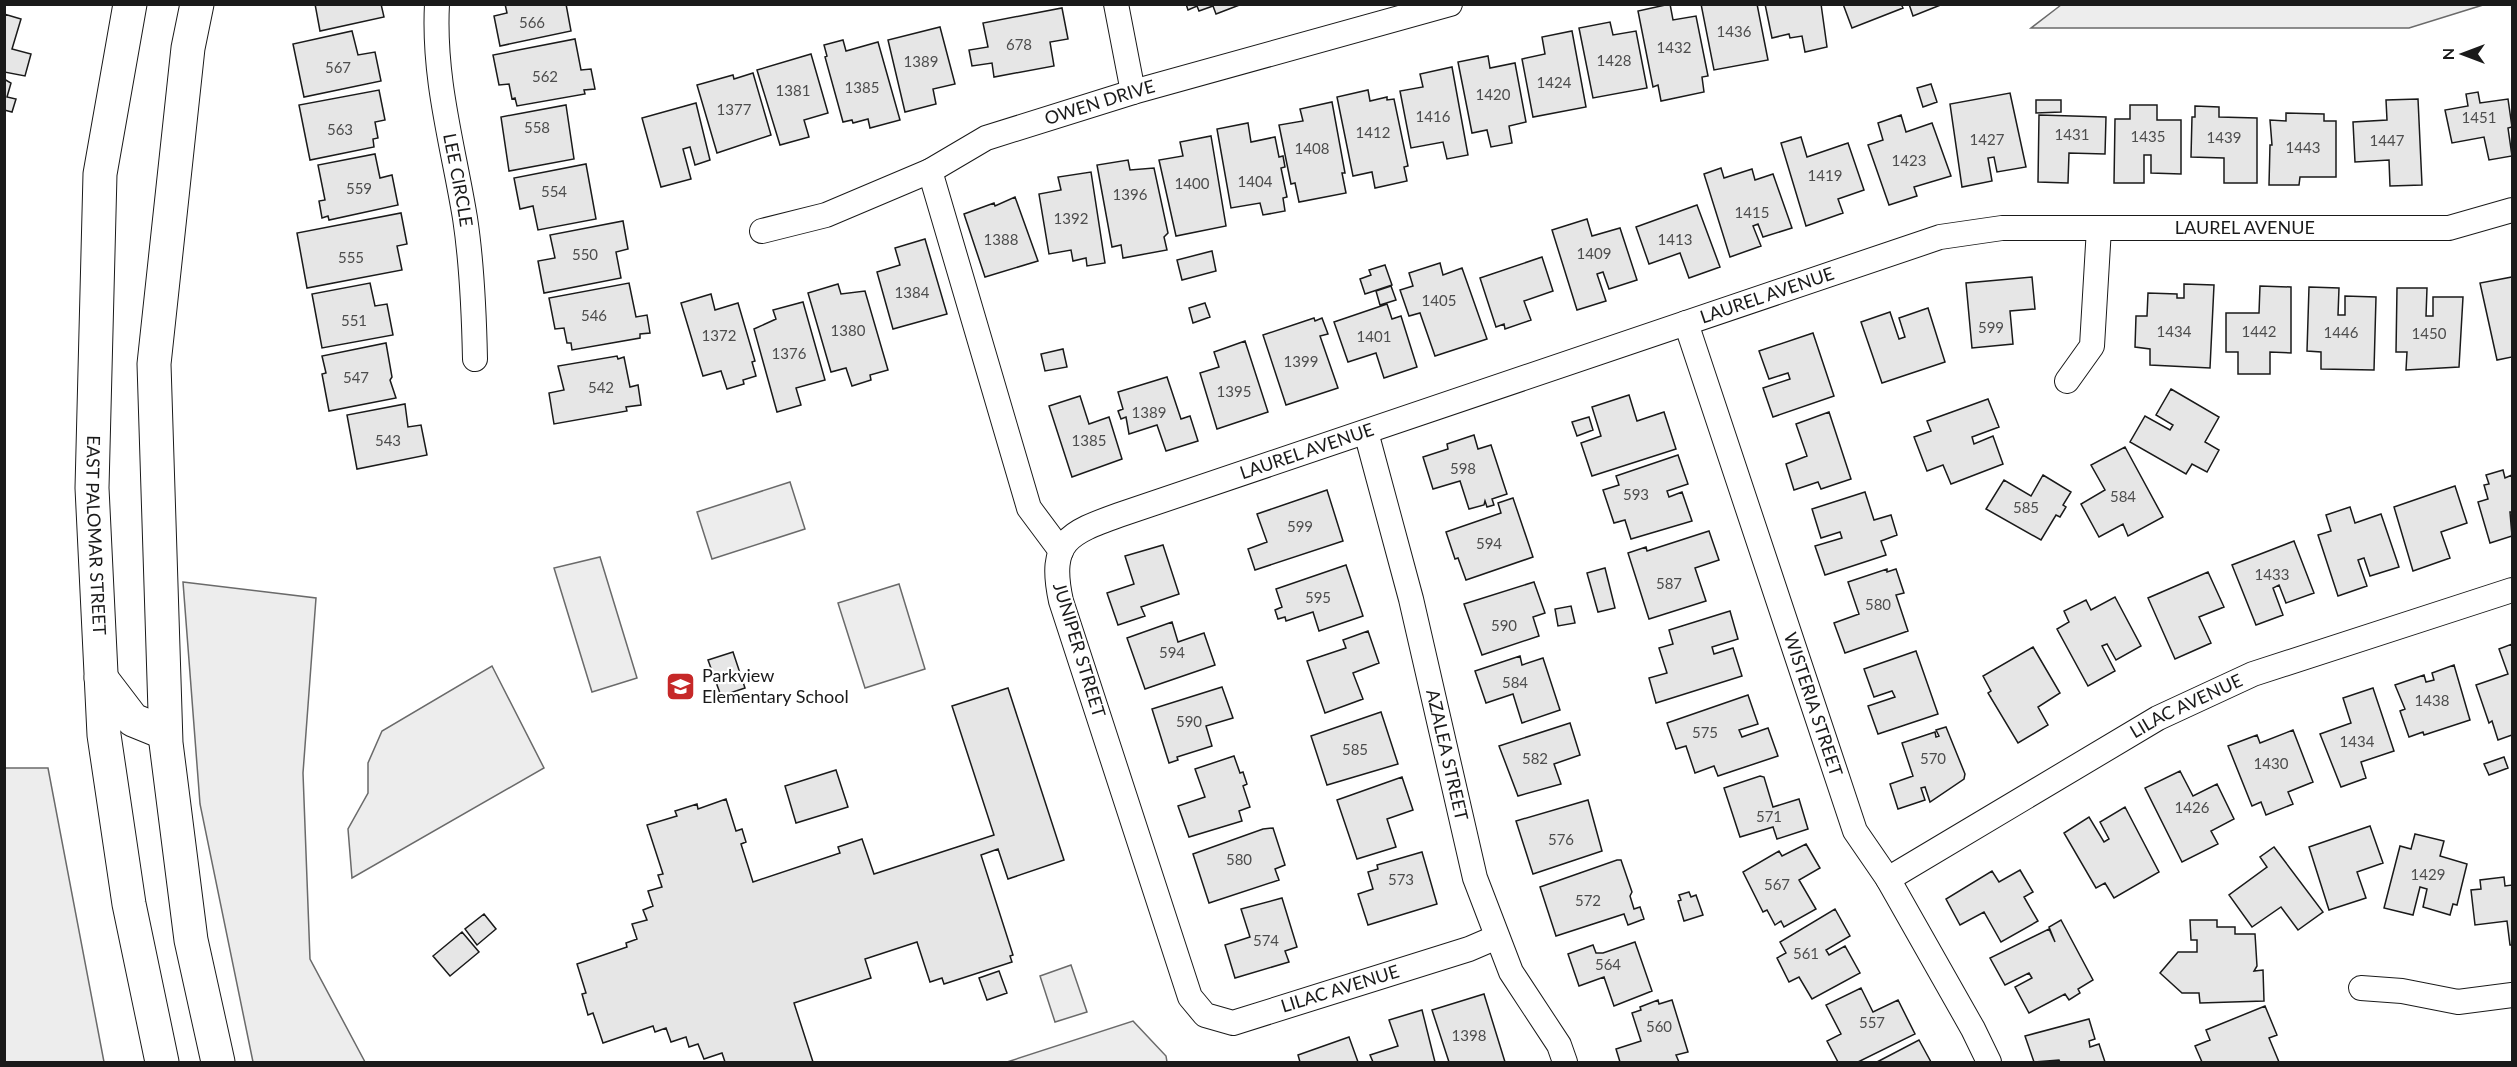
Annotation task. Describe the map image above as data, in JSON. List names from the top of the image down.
{
  "streets": {
    "main road": ["EAST PALOMAR STREET"],
    "street": [
      "OWEN DRIVE",
      "LEE CIRCLE",
      "LAUREL AVENUE",
      "JUNIPER STREET",
      "WISTERIA STREET",
      "LILAC AVENUE",
      "AZALEA STREET"
    ]
  },
  "crossings": [
    ["LAUREL AVENUE", "JUNIPER STREET"],
    ["LAUREL AVENUE", "WISTERIA STREET"],
    ["LAUREL AVENUE", "AZALEA STREET"],
    ["JUNIPER STREET", "LILAC AVENUE"],
    ["WISTERIA STREET", "LILAC AVENUE"],
    ["LILAC AVENUE", "AZALEA STREET"]
  ],
  "places": {
    "school or university": ["Parkview Elementary School"]
  },
  "house_numbers": [
    "566",
    "1436",
    "678",
    "1432",
    "1428",
    "1389",
    "567",
    "562",
    "1424",
    "1385",
    "1381",
    "1420",
    "1377",
    "1416",
    "1451",
    "558",
    "563",
    "1412",
    "1431",
    "1435",
    "1439",
    "1427",
    "1447",
    "1443",
    "1408",
    "1423",
    "1419",
    "1404",
    "1400",
    "559",
    "554",
    "1396",
    "1415",
    "1392",
    "1388",
    "1413",
    "1409",
    "550",
    "555",
    "1384",
    "1405",
    "546",
    "551",
    "599",
    "1380",
    "1434",
    "1442",
    "1446",
    "1450",
    "1372",
    "1401",
    "1376",
    "1399",
    "547",
    "542",
    "1395",
    "1389",
    "543",
    "1385",
    "598",
    "593",
    "584",
    "585",
    "599",
    "594",
    "1433",
    "587",
    "595",
    "580",
    "590",
    "594",
    "584",
    "1438",
    "590",
    "575",
    "1434",
    "585",
    "582",
    "570",
    "1430",
    "1426",
    "571",
    "576",
    "580",
    "1429",
    "573",
    "567",
    "572",
    "574",
    "561",
    "564",
    "557",
    "560",
    "1398"
  ],
  "north": "left"
}
